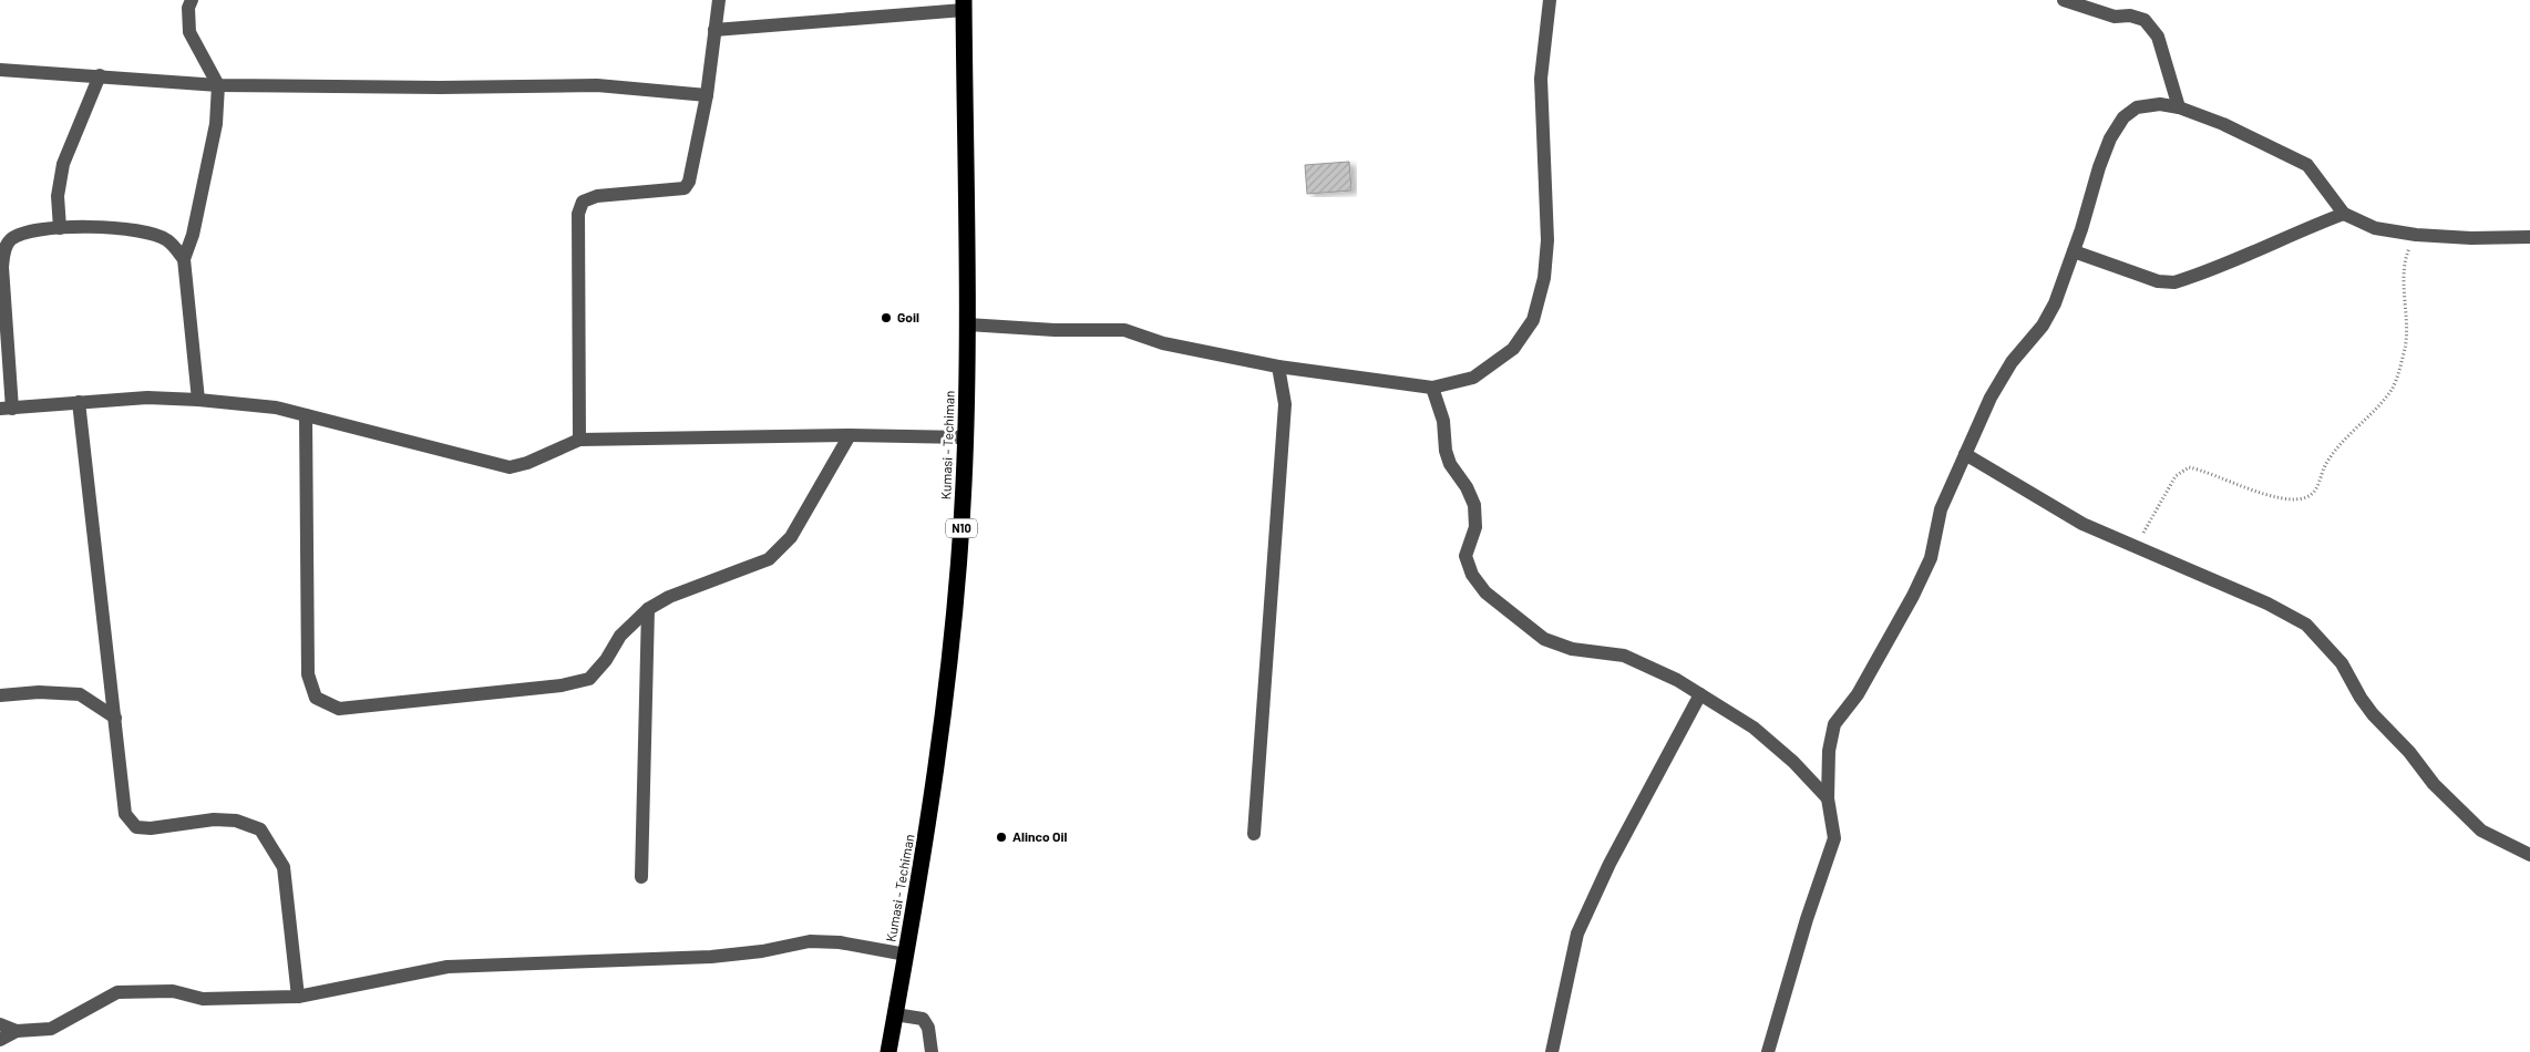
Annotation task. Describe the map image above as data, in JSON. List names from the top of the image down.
{
  "streets": {
    "highway": ["Kumasi - Techiman", "N10"]
  },
  "places": ["Goil", "Alinco Oil"]
}
